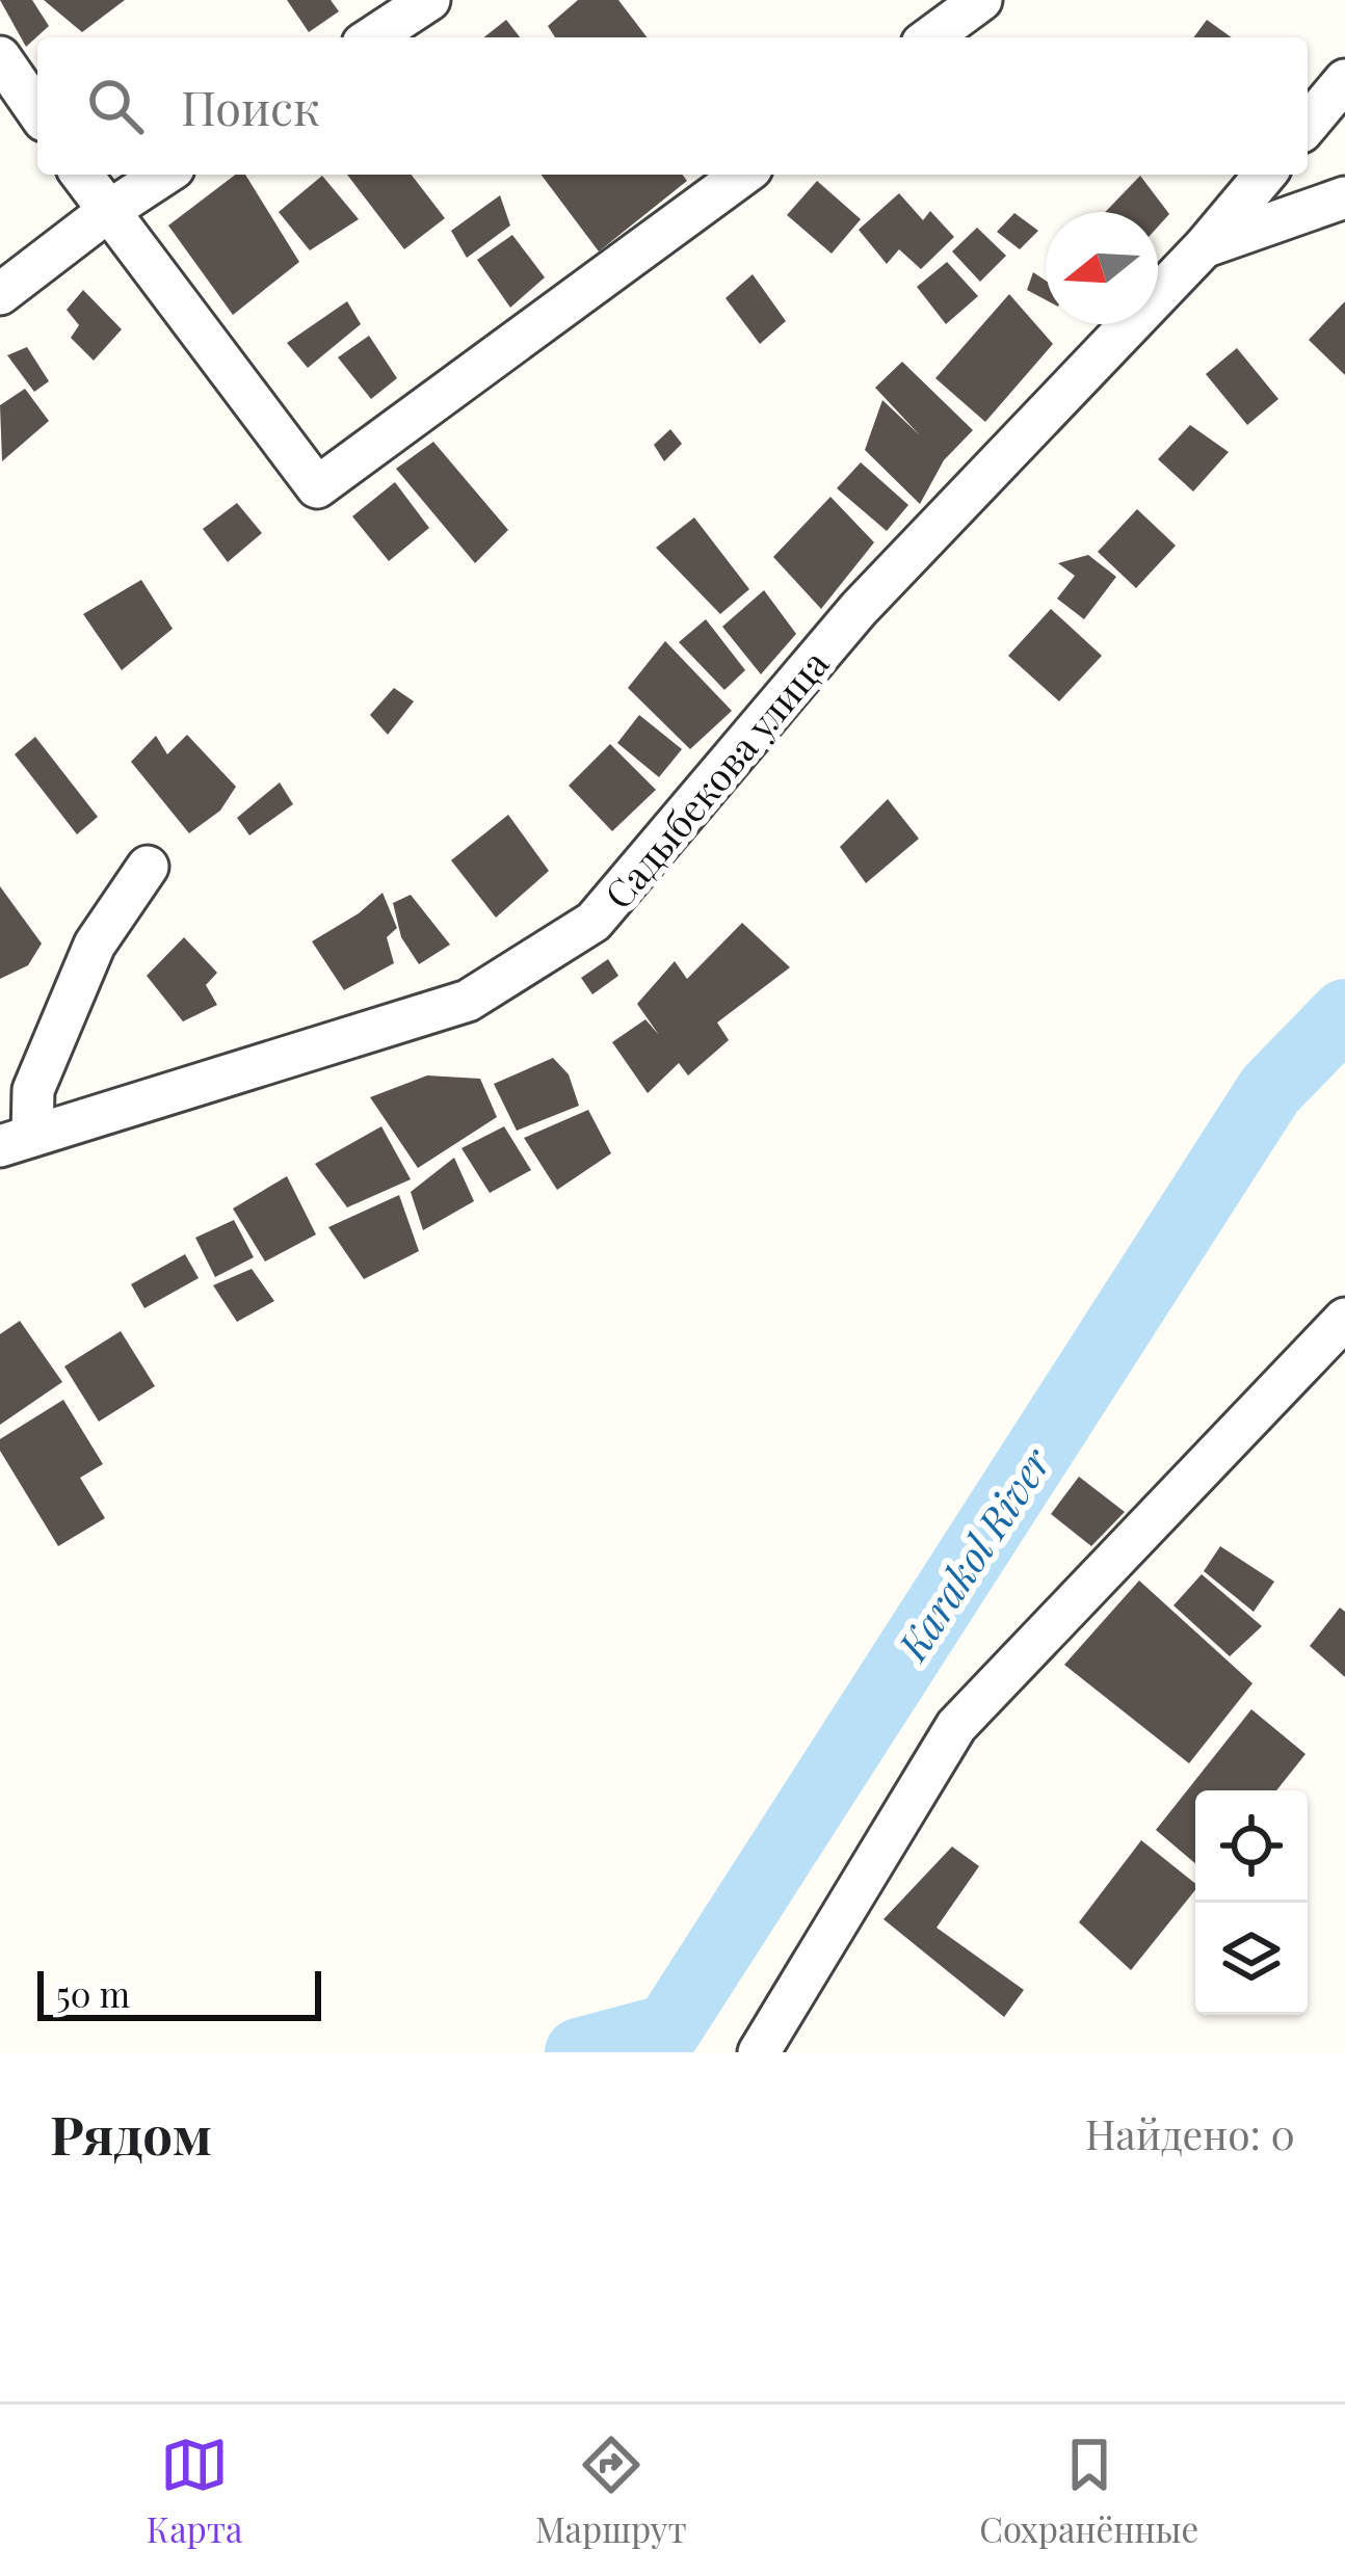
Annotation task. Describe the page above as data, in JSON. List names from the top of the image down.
{
  "streets": {
    "street": ["Садыбекова улица"]
  },
  "water": ["Karakol River"],
  "scale_bar": "50 m",
  "north": "left",
  "page": {
    "search": "Поиск",
    "scale": "50 m",
    "heading": ["Рядом", "Найдено: 0"],
    "nav": ["Карта", "Маршрут", "Сохранённые"]
  }
}
